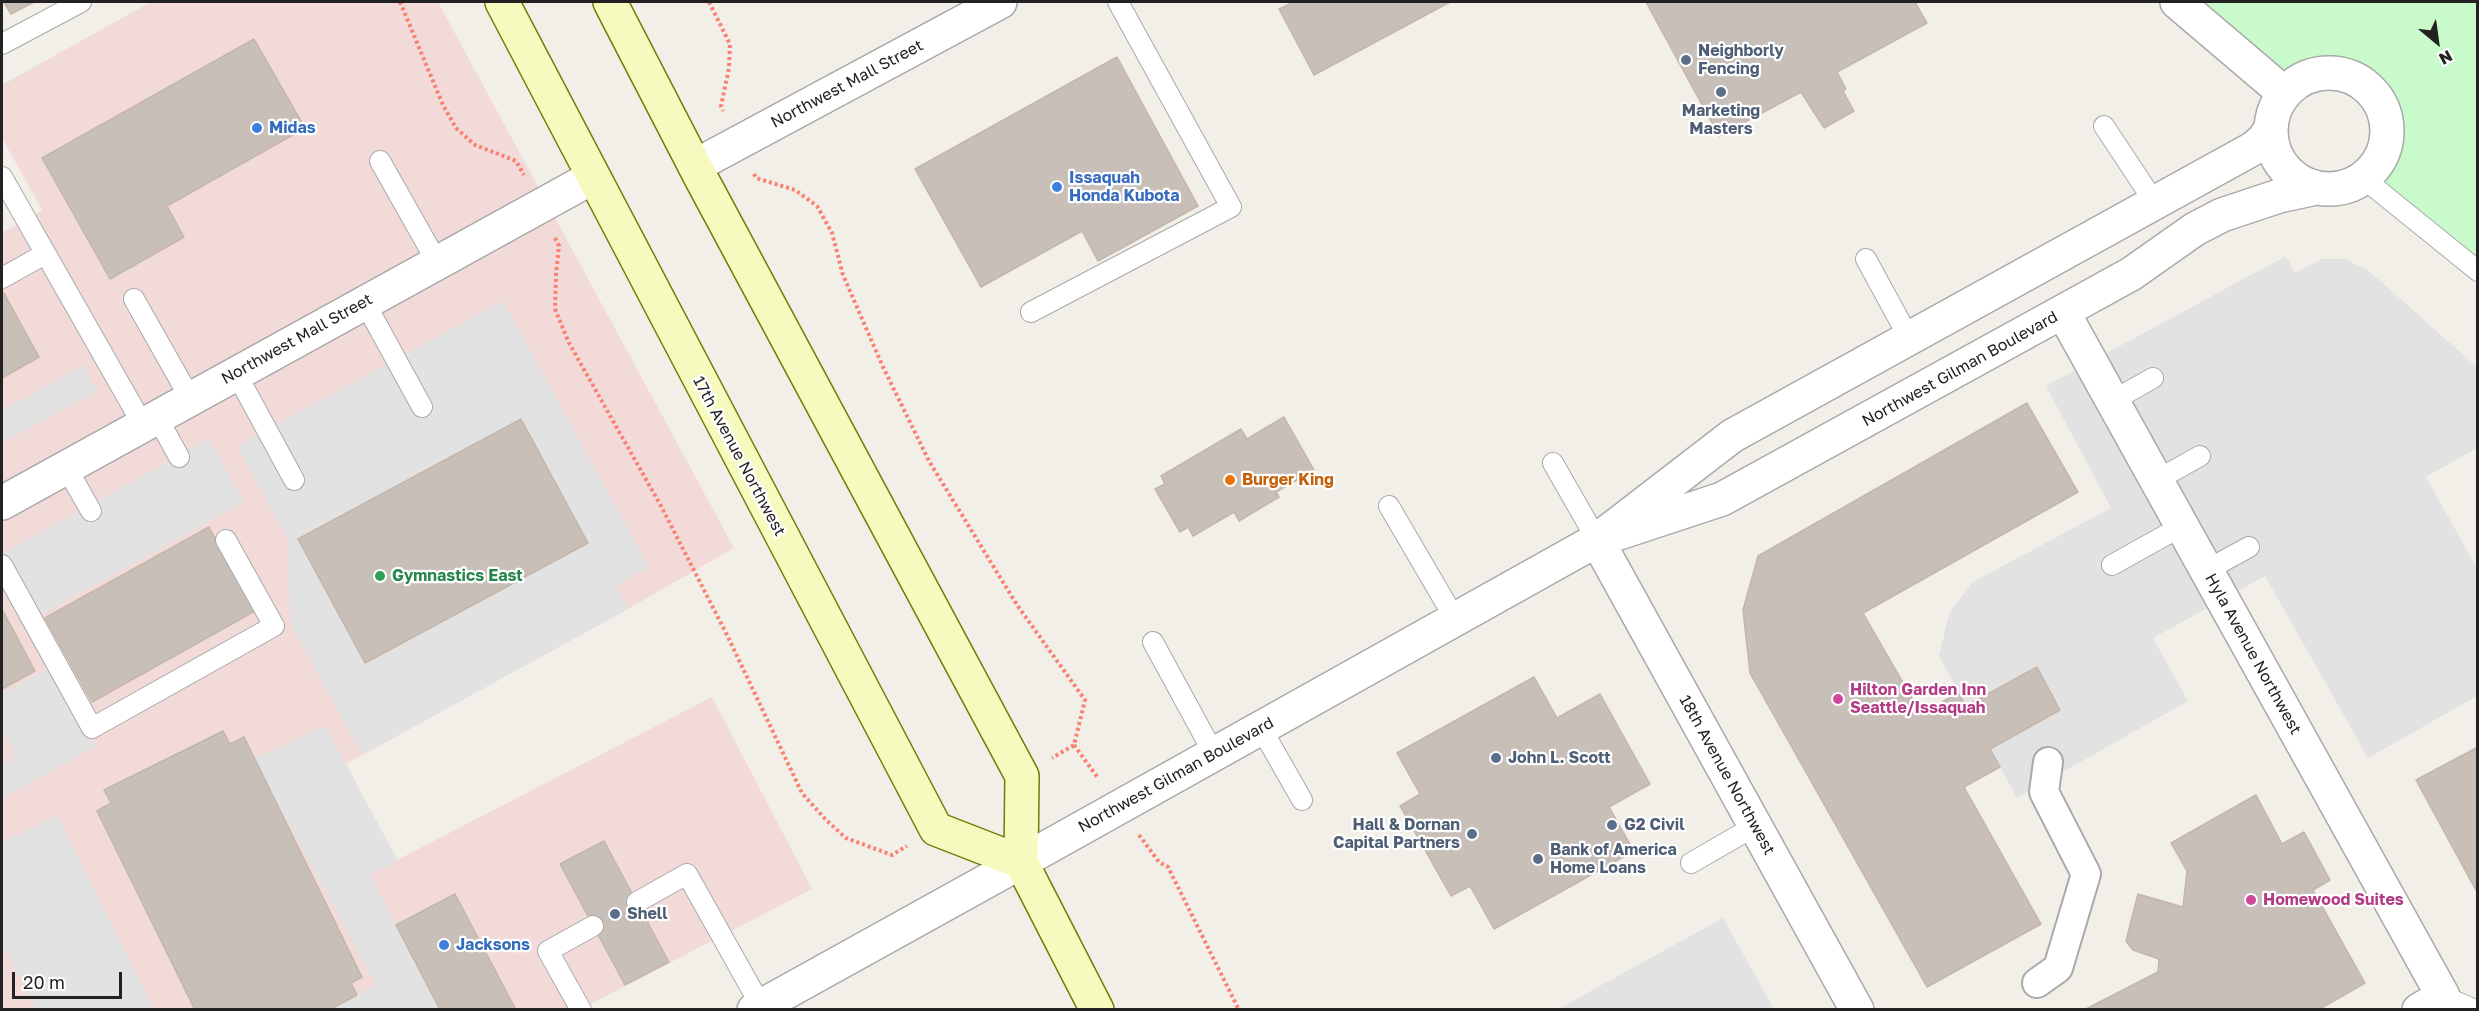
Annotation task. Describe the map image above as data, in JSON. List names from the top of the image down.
{
  "streets": {
    "main road": ["17th Avenue Northwest"],
    "street": [
      "Northwest Mall Street",
      "Northwest Gilman Boulevard",
      "Hyla Avenue Northwest",
      "18th Avenue Northwest"
    ]
  },
  "crossings": [
    ["Northwest Mall Street", "17th Avenue Northwest"],
    ["Northwest Gilman Boulevard", "Hyla Avenue Northwest"],
    ["Northwest Gilman Boulevard", "18th Avenue Northwest"]
  ],
  "places": [
    "Neighborly Fencing",
    "Marketing Masters",
    "Midas",
    "Issaquah Honda Kubota",
    "Burger King",
    "Gymnastics East",
    "Hilton Garden Inn Seattle/Issaquah",
    "John L. Scott",
    "G2 Civil",
    "Hall & Dornan Capital Partners",
    "Bank of America Home Loans",
    "Homewood Suites",
    "Shell",
    "Jacksons"
  ],
  "scale_bar": "20 m",
  "north": "bottom right"
}
